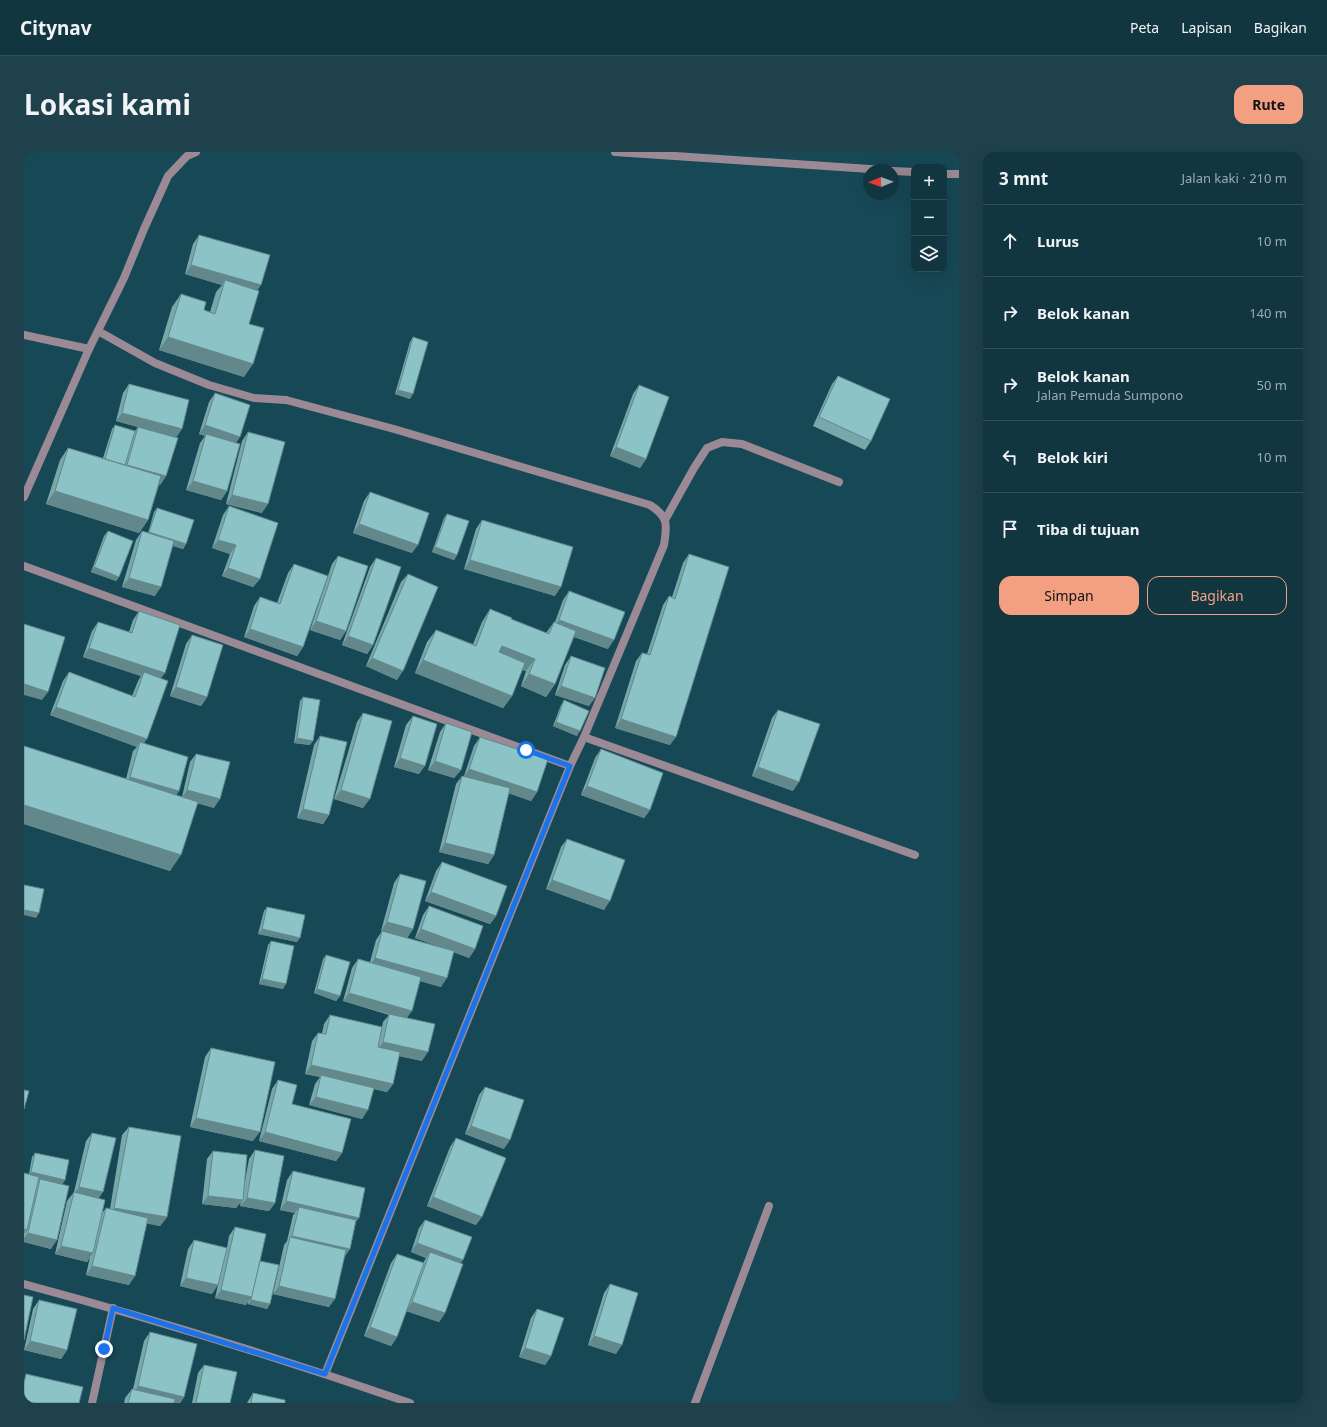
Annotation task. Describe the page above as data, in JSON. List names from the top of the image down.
{
  "north": "left",
  "page": {
    "header": "Citynav",
    "nav": ["Peta", "Lapisan", "Bagikan"],
    "title": "Lokasi kami",
    "buttons": [
      "Rute",
      ["Simpan", "Bagikan"]
    ],
    "heading": ["3 mnt", "Jalan kaki · 210 m"],
    "map_buttons": ["+", "−"],
    "list": [
      ["Lurus", "10 m"],
      ["Belok kanan", "140 m"],
      ["Belok kanan", "Jalan Pemuda Sumpono", "50 m"],
      ["Belok kiri", "10 m"],
      "Tiba di tujuan"
    ]
  }
}
